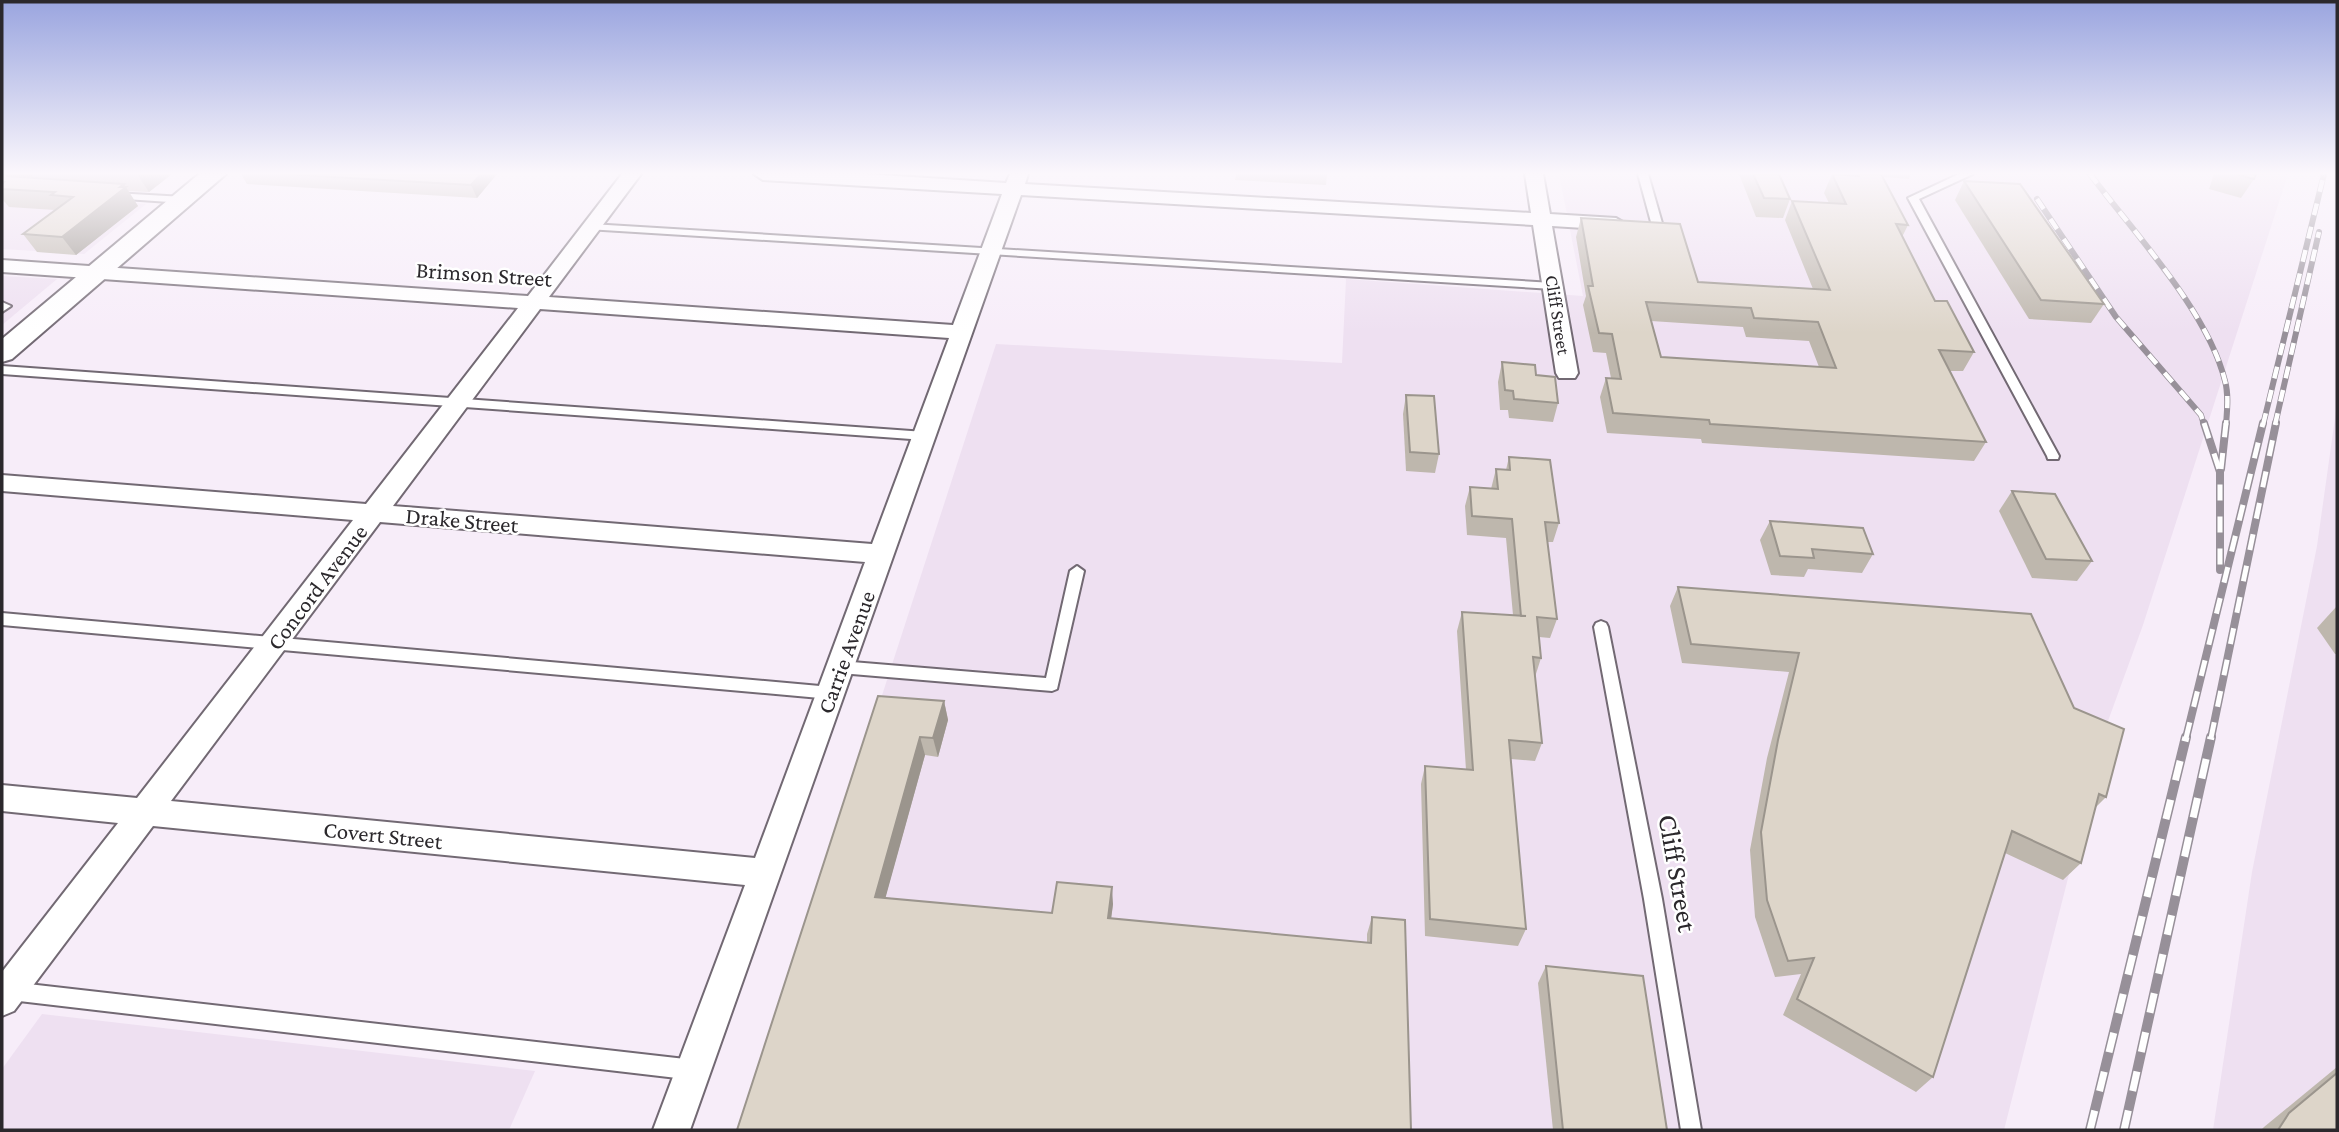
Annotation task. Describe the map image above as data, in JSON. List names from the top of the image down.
{
  "streets": {
    "street": [
      "Brimson Street",
      "Cliff Street",
      "Drake Street",
      "Concord Avenue",
      "Carrie Avenue",
      "Covert Street"
    ]
  },
  "crossings": [
    ["Brimson Street", "Concord Avenue"],
    ["Brimson Street", "Carrie Avenue"],
    ["Drake Street", "Concord Avenue"],
    ["Drake Street", "Carrie Avenue"],
    ["Concord Avenue", "Covert Street"],
    ["Carrie Avenue", "Covert Street"]
  ]
}
